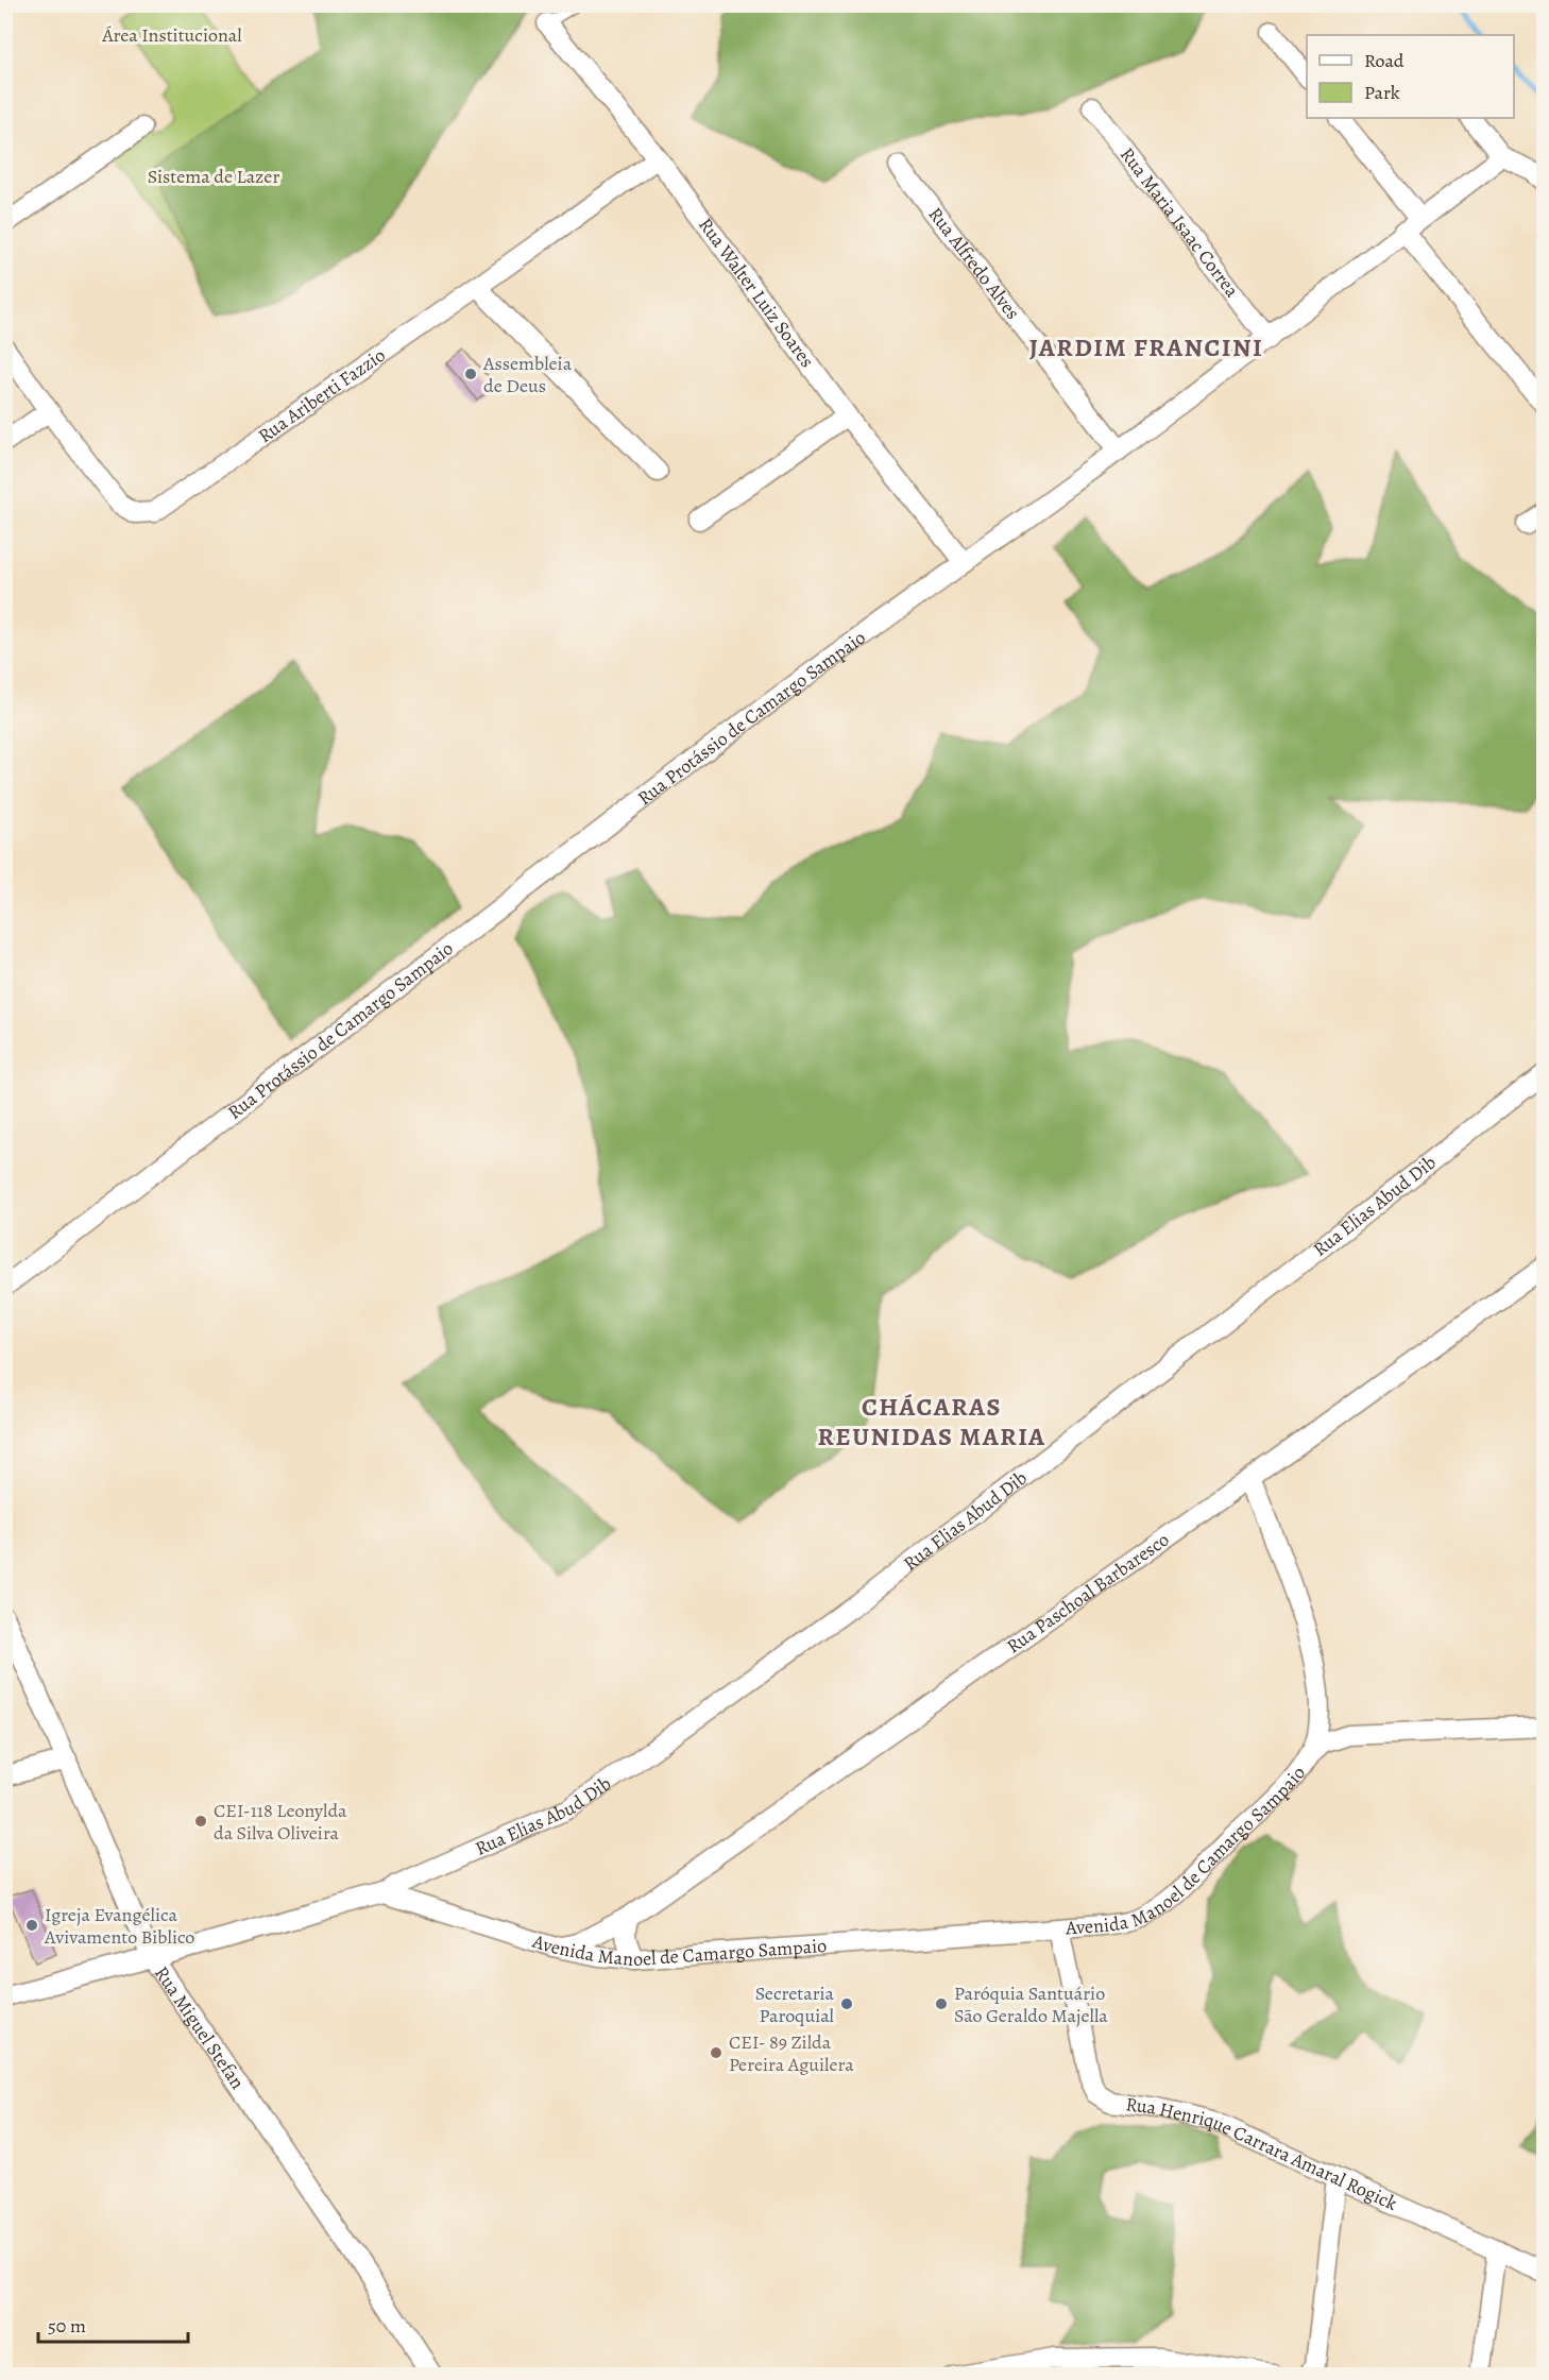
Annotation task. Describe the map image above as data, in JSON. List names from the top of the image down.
{
  "streets": {
    "street": [
      "Rua Maria Isaac Correa",
      "Rua Alfredo Alves",
      "Rua Walter Luiz Soares",
      "Rua Ariberti Fazzio",
      "Rua Protássio de Camargo Sampaio",
      "Rua Elias Abud Dib",
      "Rua Paschoal Barbaresco",
      "Avenida Manoel de Camargo Sampaio",
      "Rua Miguel Stefan",
      "Rua Henrique Carrara Amaral Rogick"
    ]
  },
  "crossings": [
    ["Rua Maria Isaac Correa", "Rua Protássio de Camargo Sampaio"],
    ["Rua Alfredo Alves", "Rua Protássio de Camargo Sampaio"],
    ["Rua Walter Luiz Soares", "Rua Ariberti Fazzio"],
    ["Rua Walter Luiz Soares", "Rua Protássio de Camargo Sampaio"],
    ["Rua Elias Abud Dib", "Avenida Manoel de Camargo Sampaio"],
    ["Rua Paschoal Barbaresco", "Avenida Manoel de Camargo Sampaio"],
    ["Avenida Manoel de Camargo Sampaio", "Rua Henrique Carrara Amaral Rogick"]
  ],
  "districts": ["JARDIM FRANCINI", "CHÁCARAS REUNIDAS MARIA"],
  "parks": ["Área Institucional", "Sistema de Lazer"],
  "places": [
    "Assembleia de Deus",
    "CEI-118 Leonylda da Silva Oliveira",
    "Igreja Evangélica Avivamento Biblico",
    "Secretaria Paroquial",
    "Paróquia Santuário São Geraldo Majella",
    "CEI- 89 Zilda Pereira Aguilera"
  ],
  "legend": ["Road", "Park"],
  "scale_bar": "50 m"
}
